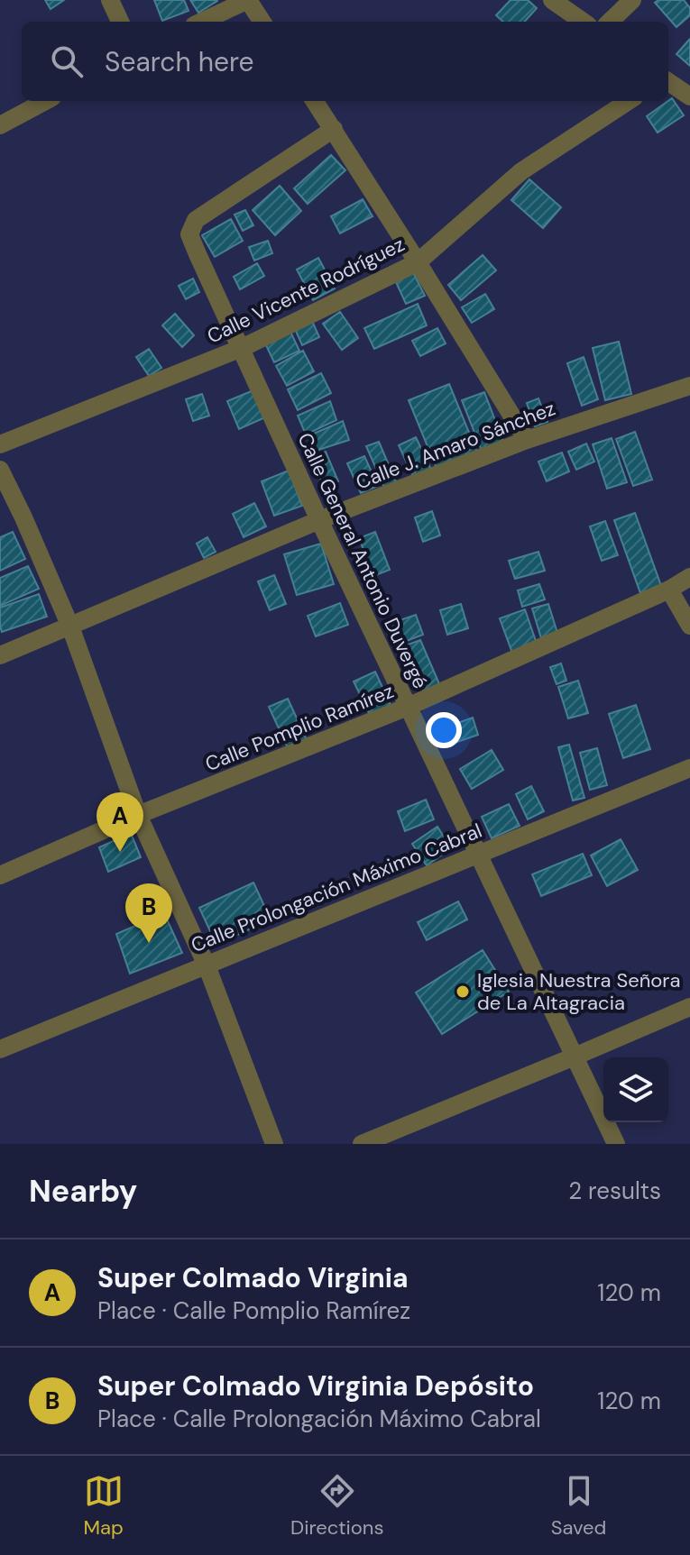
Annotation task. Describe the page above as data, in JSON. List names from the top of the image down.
{
  "streets": {
    "street": [
      "Calle Vicente Rodríguez",
      "Calle J. Amaro Sánchez",
      "Calle General Antonio Duvergé",
      "Calle Pomplio Ramírez",
      "Calle Prolongación Máximo Cabral"
    ]
  },
  "crossings": [
    ["Calle Vicente Rodríguez", "Calle General Antonio Duvergé"],
    ["Calle J. Amaro Sánchez", "Calle General Antonio Duvergé"],
    ["Calle General Antonio Duvergé", "Calle Pomplio Ramírez"],
    ["Calle General Antonio Duvergé", "Calle Prolongación Máximo Cabral"]
  ],
  "places": ["Iglesia Nuestra Señora de La Altagracia"],
  "page": {
    "search": "Search here",
    "pins": ["A", "B"],
    "heading": ["Nearby", "2 results"],
    "list": [
      {
        "mark": "A",
        "name": "Super Colmado Virginia",
        "note": "Place · Calle Pomplio Ramírez",
        "value": "120 m"
      },
      {
        "mark": "B",
        "name": "Super Colmado Virginia Depósito",
        "note": "Place · Calle Prolongación Máximo Cabral",
        "value": "120 m"
      }
    ],
    "nav": ["Map", "Directions", "Saved"]
  }
}
